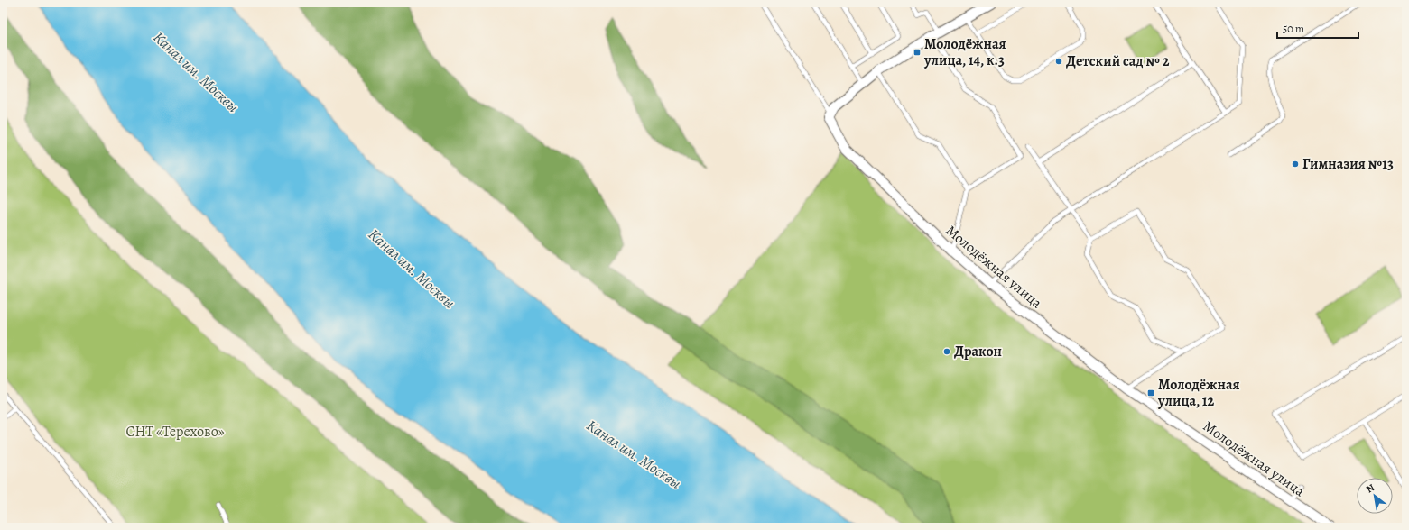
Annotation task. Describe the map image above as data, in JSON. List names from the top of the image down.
{
  "streets": {
    "street": ["Молодёжная улица"]
  },
  "water": ["Канал им. Москвы"],
  "parks": ["СНТ «Терехово»"],
  "places": {
    "transit": ["Молодёжная улица, 14, к.3", "Молодёжная улица, 12"],
    "other": ["Детский сад № 2", "Гимназия №13", "Дракон"]
  },
  "scale_bar": "50 m",
  "north": "top left"
}
